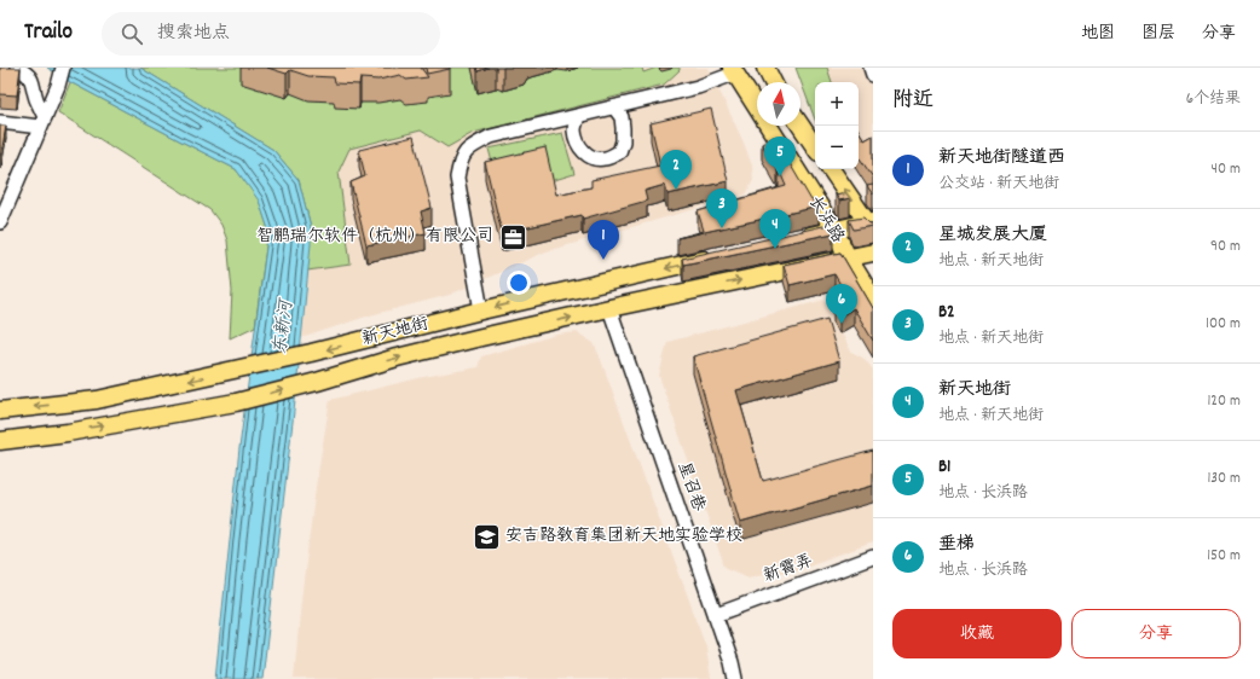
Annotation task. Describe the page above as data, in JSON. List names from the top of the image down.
{
  "streets": {
    "main road": ["长浜路", "新天地街"],
    "street": ["星召巷", "新霄弄"]
  },
  "crossings": [
    ["长浜路", "新天地街"],
    ["新天地街", "星召巷"],
    ["星召巷", "新霄弄"]
  ],
  "water": ["东新河"],
  "places": {
    "office": ["智鹏瑞尔软件（杭州）有限公司"],
    "school or university": ["安吉路教育集团新天地实验学校"]
  },
  "north": "top",
  "page": {
    "header": "Trailo",
    "search": "搜索地点",
    "nav": ["地图", "图层", "分享"],
    "heading": ["附近", "6个结果"],
    "map_buttons": ["+", "−"],
    "list": [
      {
        "mark": "1",
        "name": "新天地街隧道西",
        "note": "公交站 · 新天地街",
        "value": "40 m"
      },
      {
        "mark": "2",
        "name": "星城发展大厦",
        "note": "地点 · 新天地街",
        "value": "90 m"
      },
      {
        "mark": "3",
        "name": "B2",
        "note": "地点 · 新天地街",
        "value": "100 m"
      },
      {
        "mark": "4",
        "name": "新天地街",
        "note": "地点 · 新天地街",
        "value": "120 m"
      },
      {
        "mark": "5",
        "name": "B1",
        "note": "地点 · 长浜路",
        "value": "130 m"
      },
      {
        "mark": "6",
        "name": "垂梯",
        "note": "地点 · 长浜路",
        "value": "150 m"
      }
    ],
    "pins": [
      "5",
      "2",
      "3",
      "4",
      "1",
      "6"
    ],
    "buttons": ["收藏", "分享"]
  }
}
